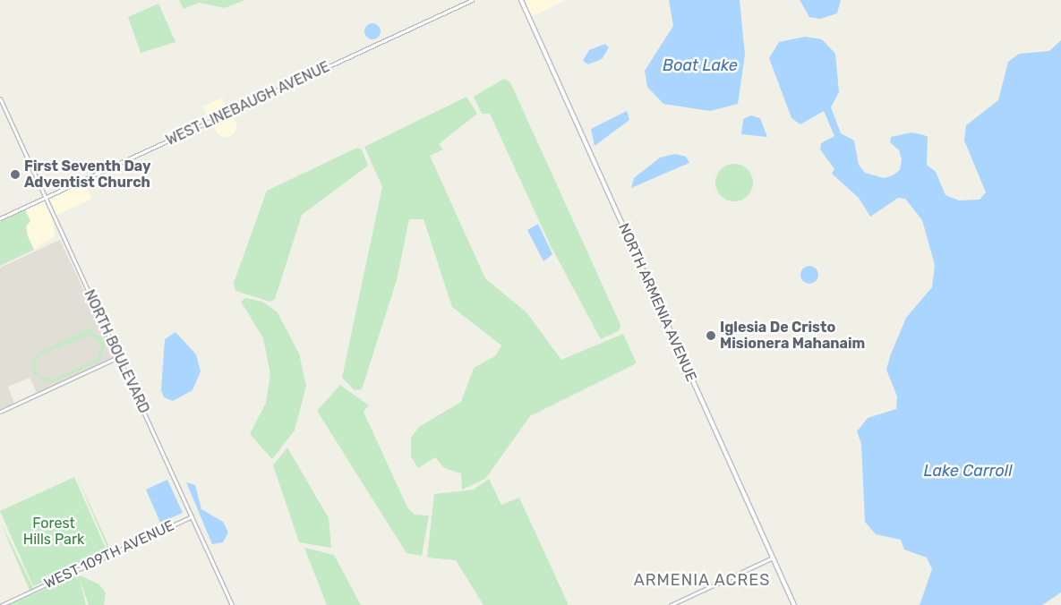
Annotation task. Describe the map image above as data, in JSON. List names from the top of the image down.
{
  "streets": {
    "main road": ["NORTH ARMENIA AVENUE"],
    "street": ["WEST LINEBAUGH AVENUE", "NORTH BOULEVARD", "WEST 109TH AVENUE"]
  },
  "crossings": [
    ["WEST LINEBAUGH AVENUE", "NORTH BOULEVARD"],
    ["NORTH BOULEVARD", "WEST 109TH AVENUE"]
  ],
  "districts": ["ARMENIA ACRES"],
  "water": ["Boat Lake", "Lake Carroll"],
  "parks": ["Forest Hills Park"],
  "places": ["First Seventh Day Adventist Church", "Iglesia De Cristo Misionera Mahanaim"]
}
